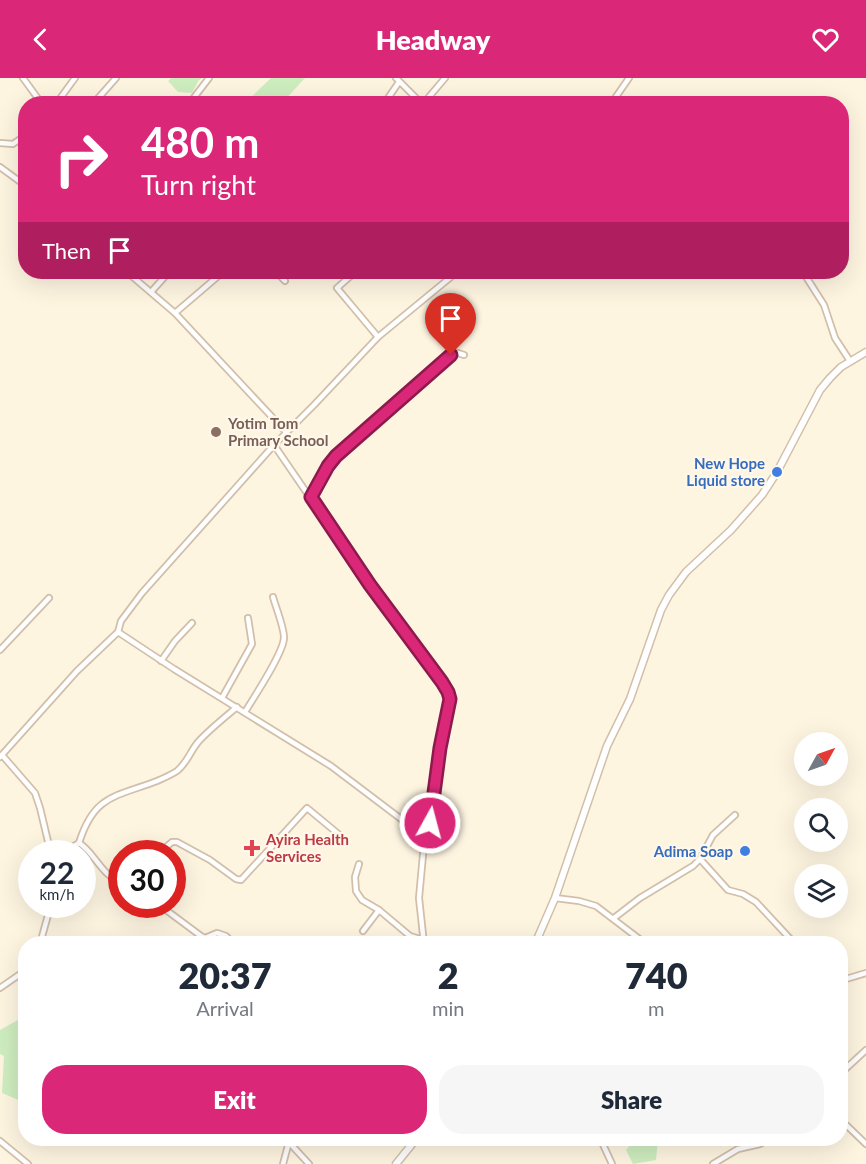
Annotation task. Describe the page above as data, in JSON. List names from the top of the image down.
{
  "places": {
    "other": ["Yotim Tom Primary School", "New Hope Liquid store", "Adima Soap"],
    "health": ["Ayira Health Services"]
  },
  "north": "top right",
  "page": {
    "header": "Headway",
    "turn": ["480 m", "Turn right"],
    "then": "Then",
    "speed": "22 km/h",
    "limit": "30",
    "eta": [
      "20:37",
      "Arrival",
      "2",
      "min",
      "740",
      "m"
    ],
    "buttons": ["Exit", "Share"]
  }
}
